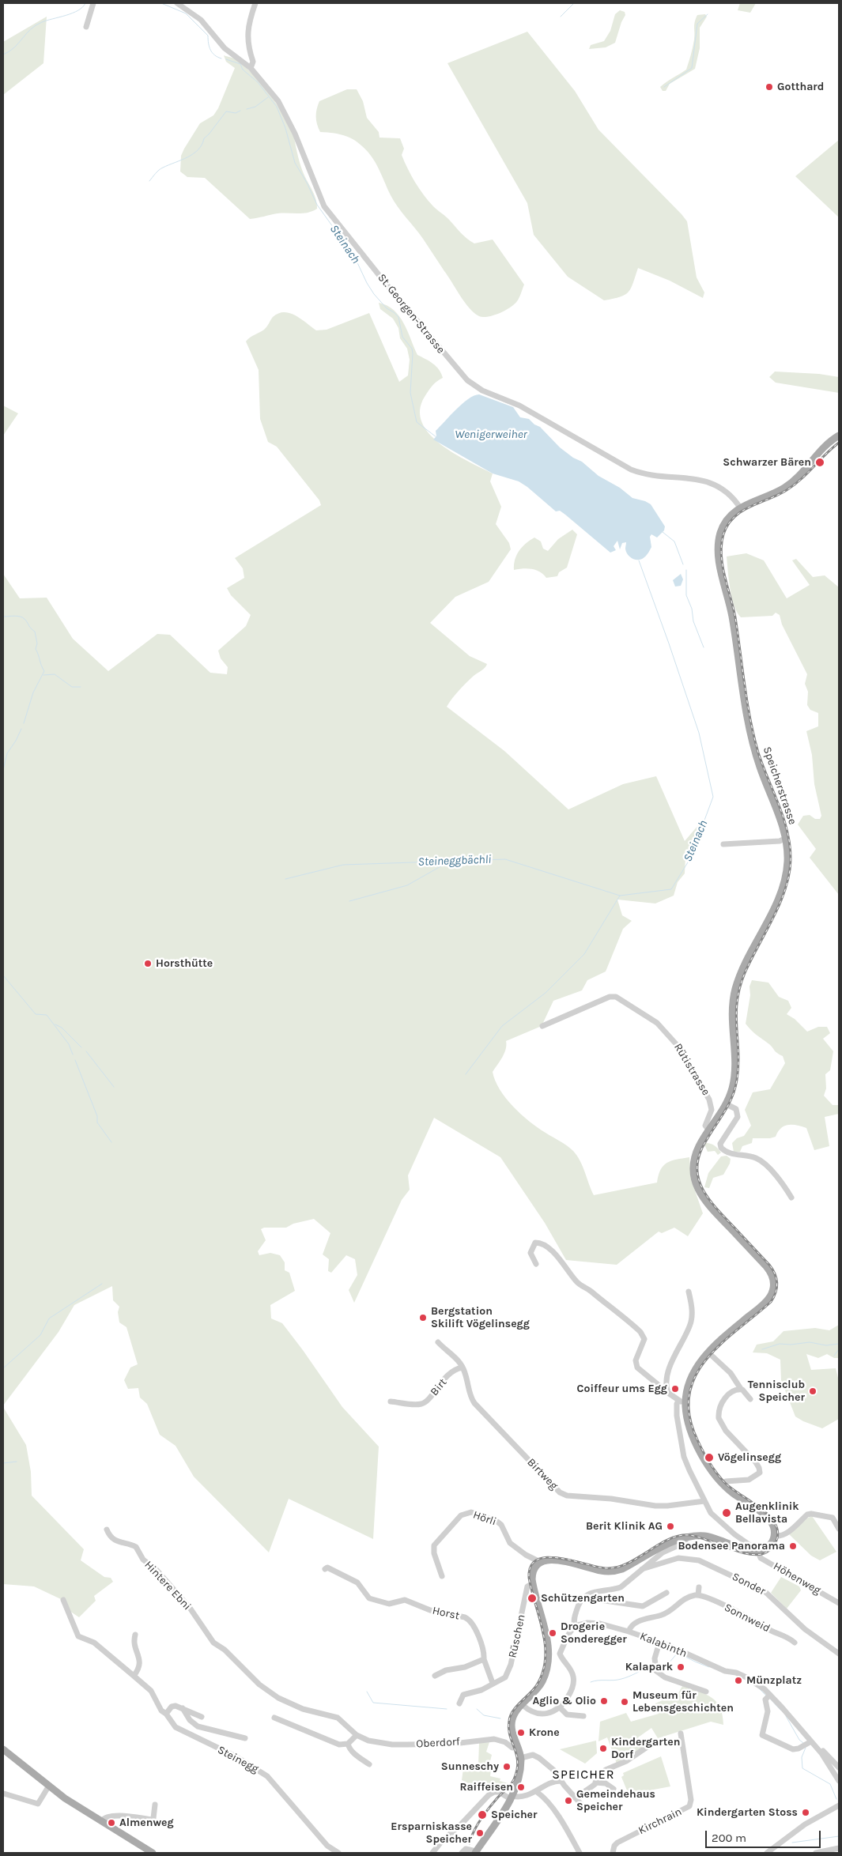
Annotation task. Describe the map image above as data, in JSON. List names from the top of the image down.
{
  "streets": {
    "main road": ["Speicherstrasse"],
    "street": [
      "St. Georgen-Strasse",
      "Rütistrasse",
      "Birt",
      "Birtweg",
      "Hörli",
      "Höhenweg",
      "Sonder",
      "Hintere Ebni",
      "Horst",
      "Sonnweid",
      "Rüschen",
      "Kalabinth",
      "Oberdorf",
      "Steinegg",
      "Kirchrain"
    ]
  },
  "crossings": [
    ["St. Georgen-Strasse", "Speicherstrasse"],
    ["Speicherstrasse", "Rütistrasse"],
    ["Birt", "Birtweg"],
    ["Hintere Ebni", "Oberdorf"]
  ],
  "districts": ["SPEICHER"],
  "water": ["Steinach", "Wenigerweiher", "Steineggbächli"],
  "places": [
    "Gotthard",
    "Schwarzer Bären",
    "Horsthütte",
    "Bergstation Skilift Vögelinsegg",
    "Coiffeur ums Egg",
    "Tennisclub Speicher",
    "Vögelinsegg",
    "Augenklinik Bellavista",
    "Berit Klinik AG",
    "Bodensee Panorama",
    "Schützengarten",
    "Drogerie Sonderegger",
    "Kalapark",
    "Münzplatz",
    "Aglio & Olio",
    "Museum für Lebensgeschichten",
    "Krone",
    "Kindergarten Dorf",
    "Sunneschy",
    "Raiffeisen",
    "Gemeindehaus Speicher",
    "Kindergarten Stoss",
    "Speicher",
    "Almenweg",
    "Ersparniskasse Speicher"
  ],
  "scale_bar": "200 m"
}
